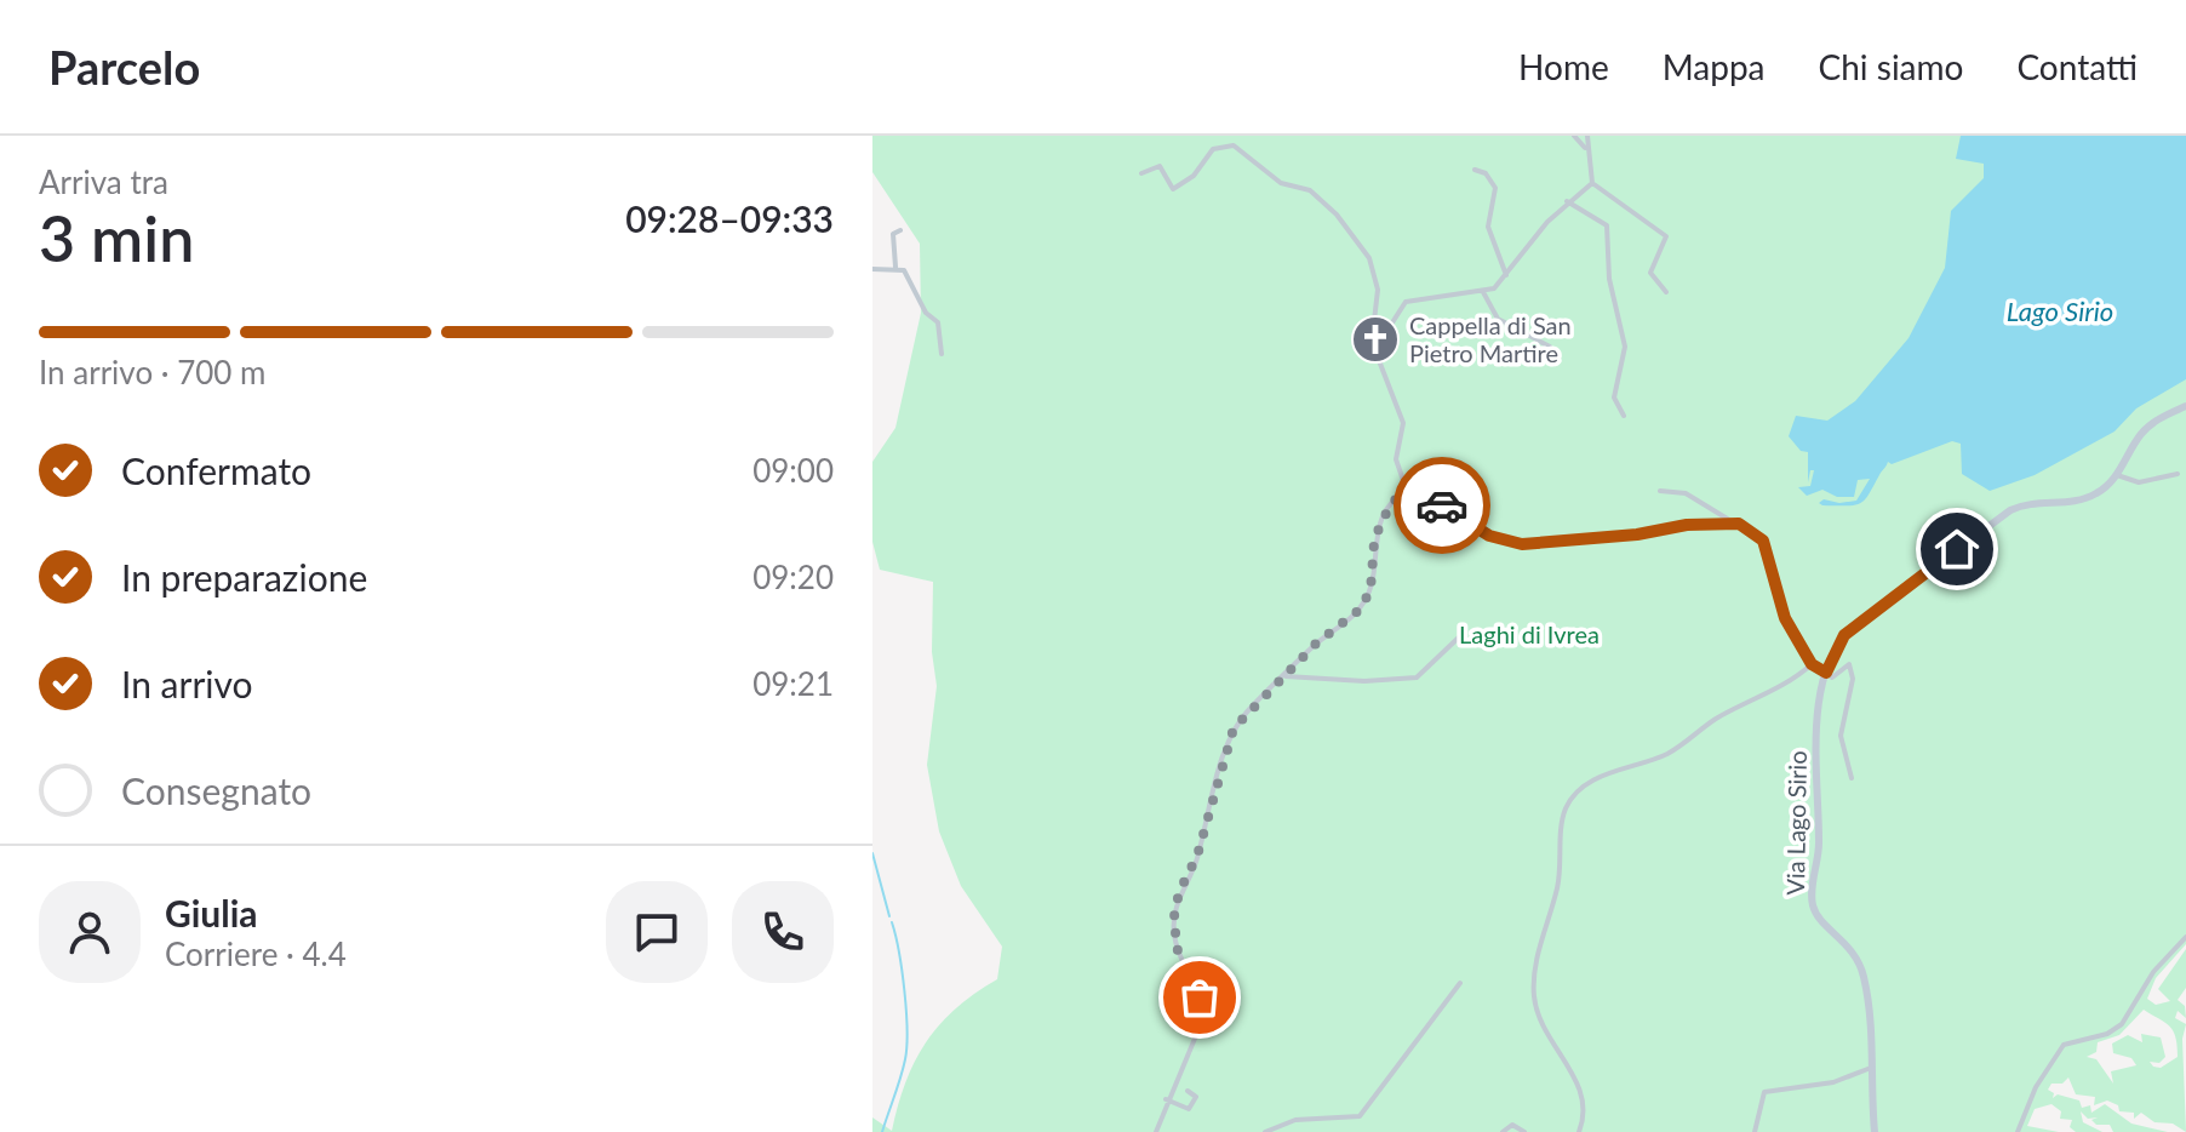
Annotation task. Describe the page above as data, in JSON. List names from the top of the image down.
{
  "streets": {
    "main road": ["Via Lago Sirio"]
  },
  "water": ["Lago Sirio"],
  "parks": ["Laghi di Ivrea"],
  "places": {
    "church": ["Cappella di San Pietro Martire"]
  },
  "page": {
    "header": "Parcelo",
    "nav": [
      "Home",
      "Mappa",
      "Chi siamo",
      "Contatti"
    ],
    "heading": ["3 min", "Arriva tra", "09:28–09:33"],
    "panel": ["Giulia", "Corriere · 4.4"],
    "bar": "In arrivo · 700 m",
    "list": [
      ["Confermato", "09:00"],
      ["In preparazione", "09:20"],
      ["In arrivo", "09:21"],
      "Consegnato"
    ]
  }
}
